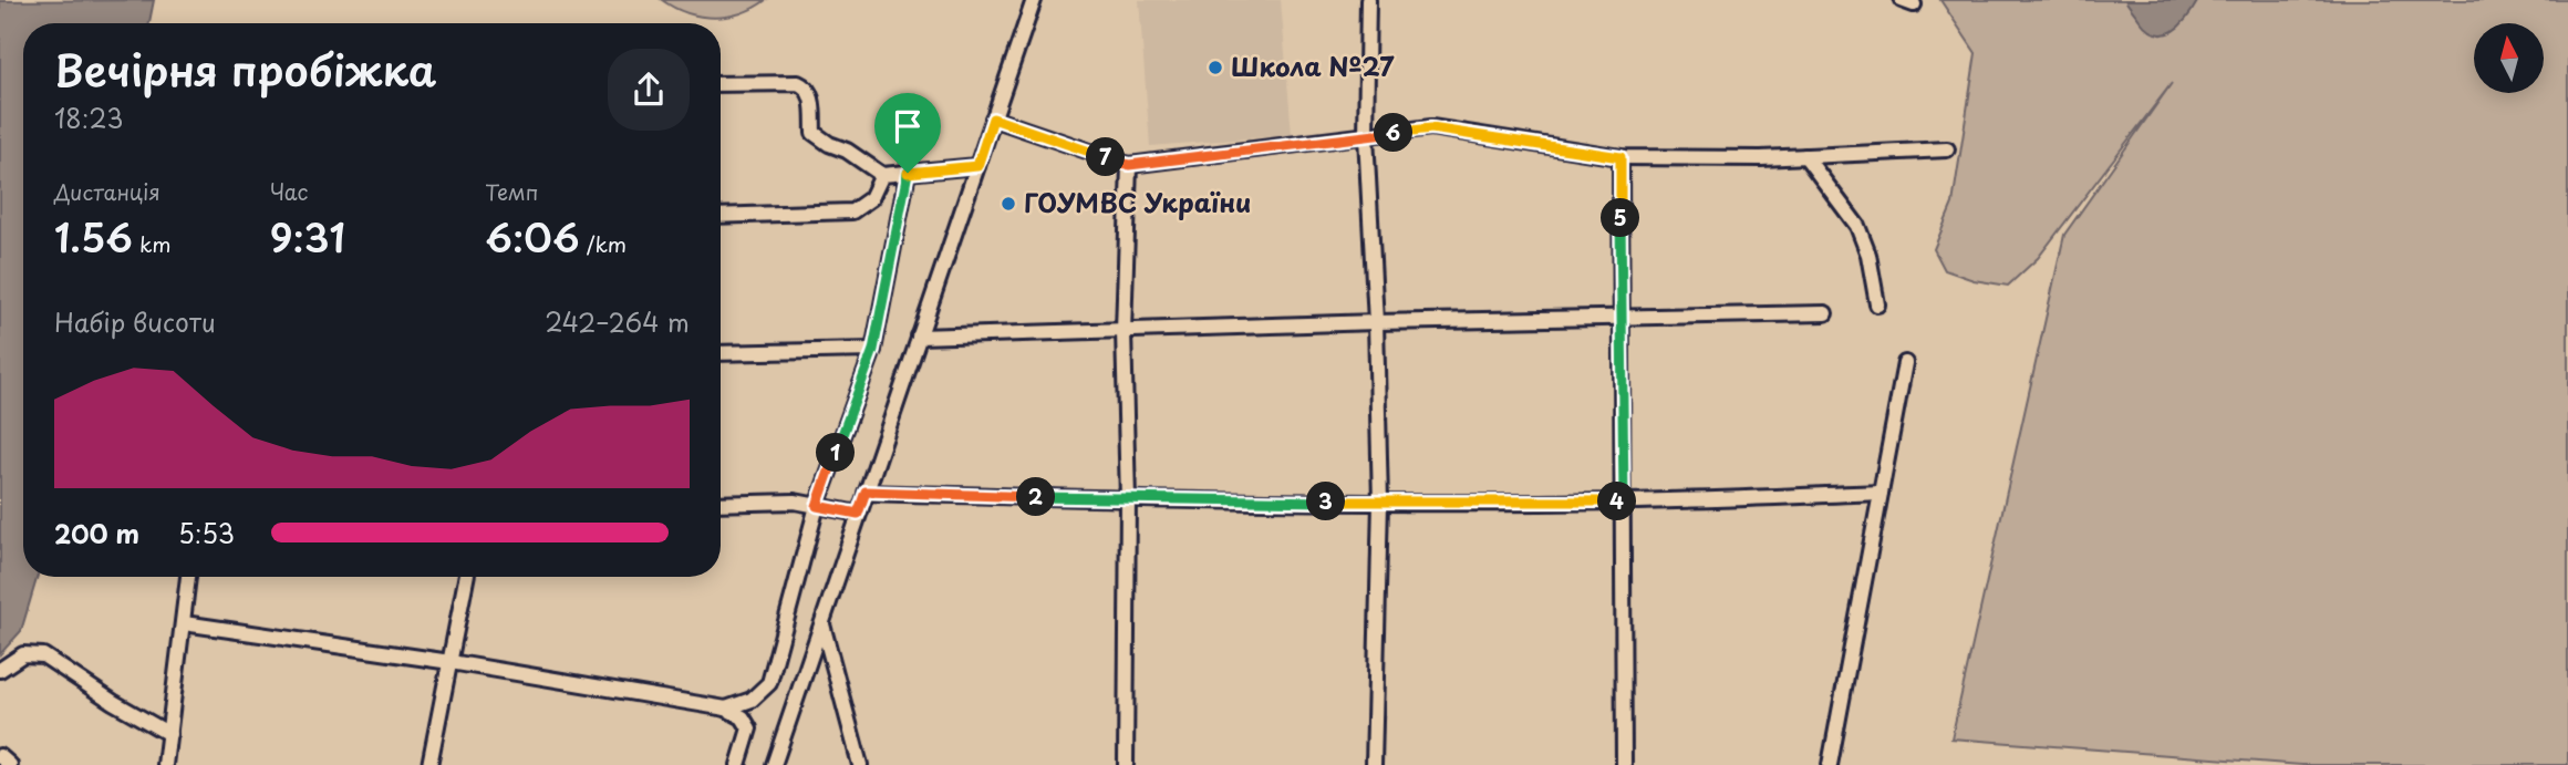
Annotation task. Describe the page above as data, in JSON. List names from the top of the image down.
{
  "places": ["Школа №27", "ГОУМВС України"],
  "north": "top",
  "page": {
    "heading": ["Вечірня пробіжка", "18:23"],
    "pins": [
      "6",
      "7",
      "5",
      "1",
      "2",
      "3",
      "4"
    ],
    "stats": [
      ["Дистанція", "1.56 km"],
      ["Час", "9:31"],
      ["Темп", "6:06 /km"]
    ],
    "chart": ["Набір висоти", "242–264 m"],
    "list": [
      {
        "name": "200 m",
        "note": "5:53"
      }
    ]
  }
}
